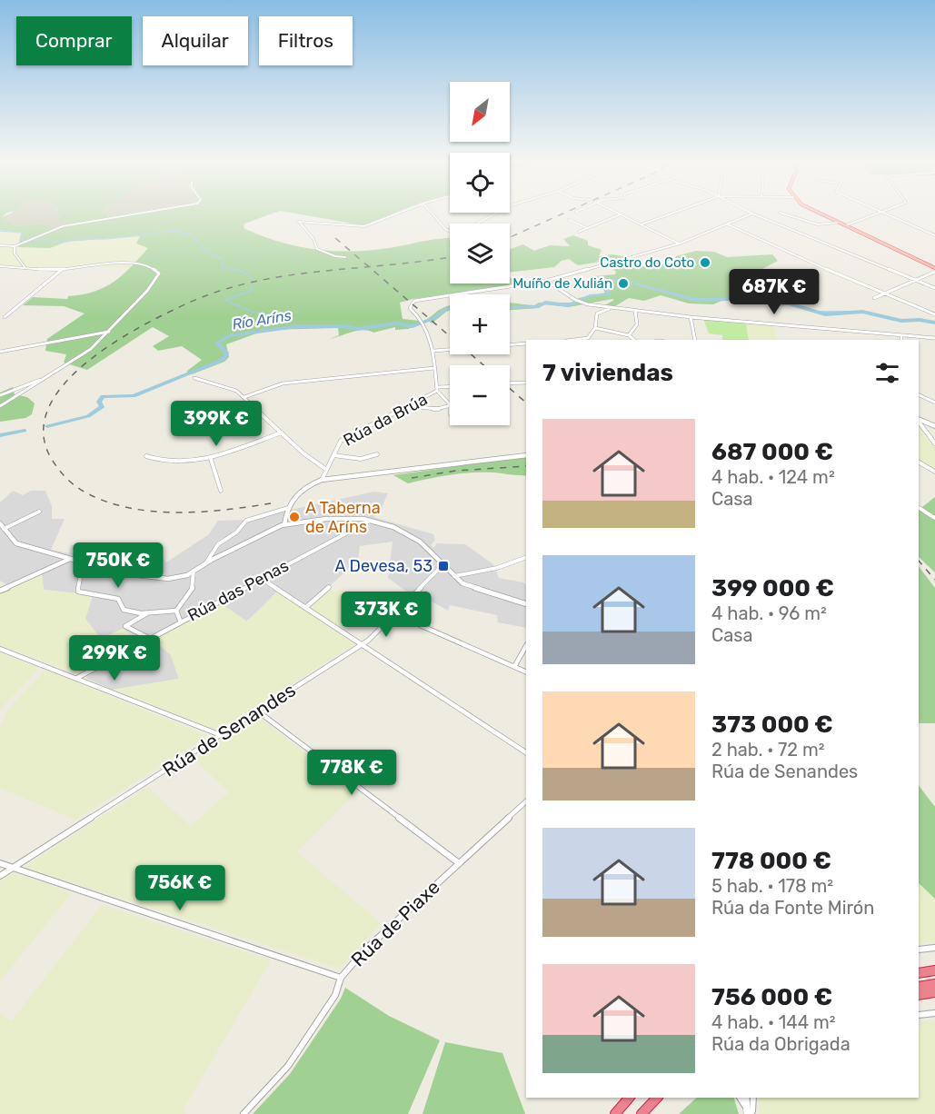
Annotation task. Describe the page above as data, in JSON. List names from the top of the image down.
{
  "streets": {
    "street": [
      "Rúa da Brúa",
      "Rúa das Penas",
      "Rúa de Senandes",
      "Rúa de Piaxe"
    ]
  },
  "water": ["Río Aríns"],
  "places": {
    "other": ["Castro do Coto", "Muíño de Xulián", "A Taberna de Aríns"],
    "transit": ["A Devesa, 53"]
  },
  "north": "bottom left",
  "page": {
    "chip": ["Comprar", "Alquilar", "Filtros"],
    "map_buttons": ["+", "−"],
    "price": [
      "687K €",
      "399K €",
      "750K €",
      "373K €",
      "299K €",
      "778K €",
      "756K €"
    ],
    "heading": "7 viviendas",
    "list": [
      {
        "name": "687 000 €",
        "note": "4 hab. · 124 m² · Casa"
      },
      {
        "name": "399 000 €",
        "note": "4 hab. · 96 m² · Casa"
      },
      {
        "name": "373 000 €",
        "note": "2 hab. · 72 m² · Rúa de Senandes"
      },
      {
        "name": "778 000 €",
        "note": "5 hab. · 178 m² · Rúa da Fonte Mirón"
      },
      {
        "name": "756 000 €",
        "note": "4 hab. · 144 m² · Rúa da Obrigada"
      }
    ]
  }
}
